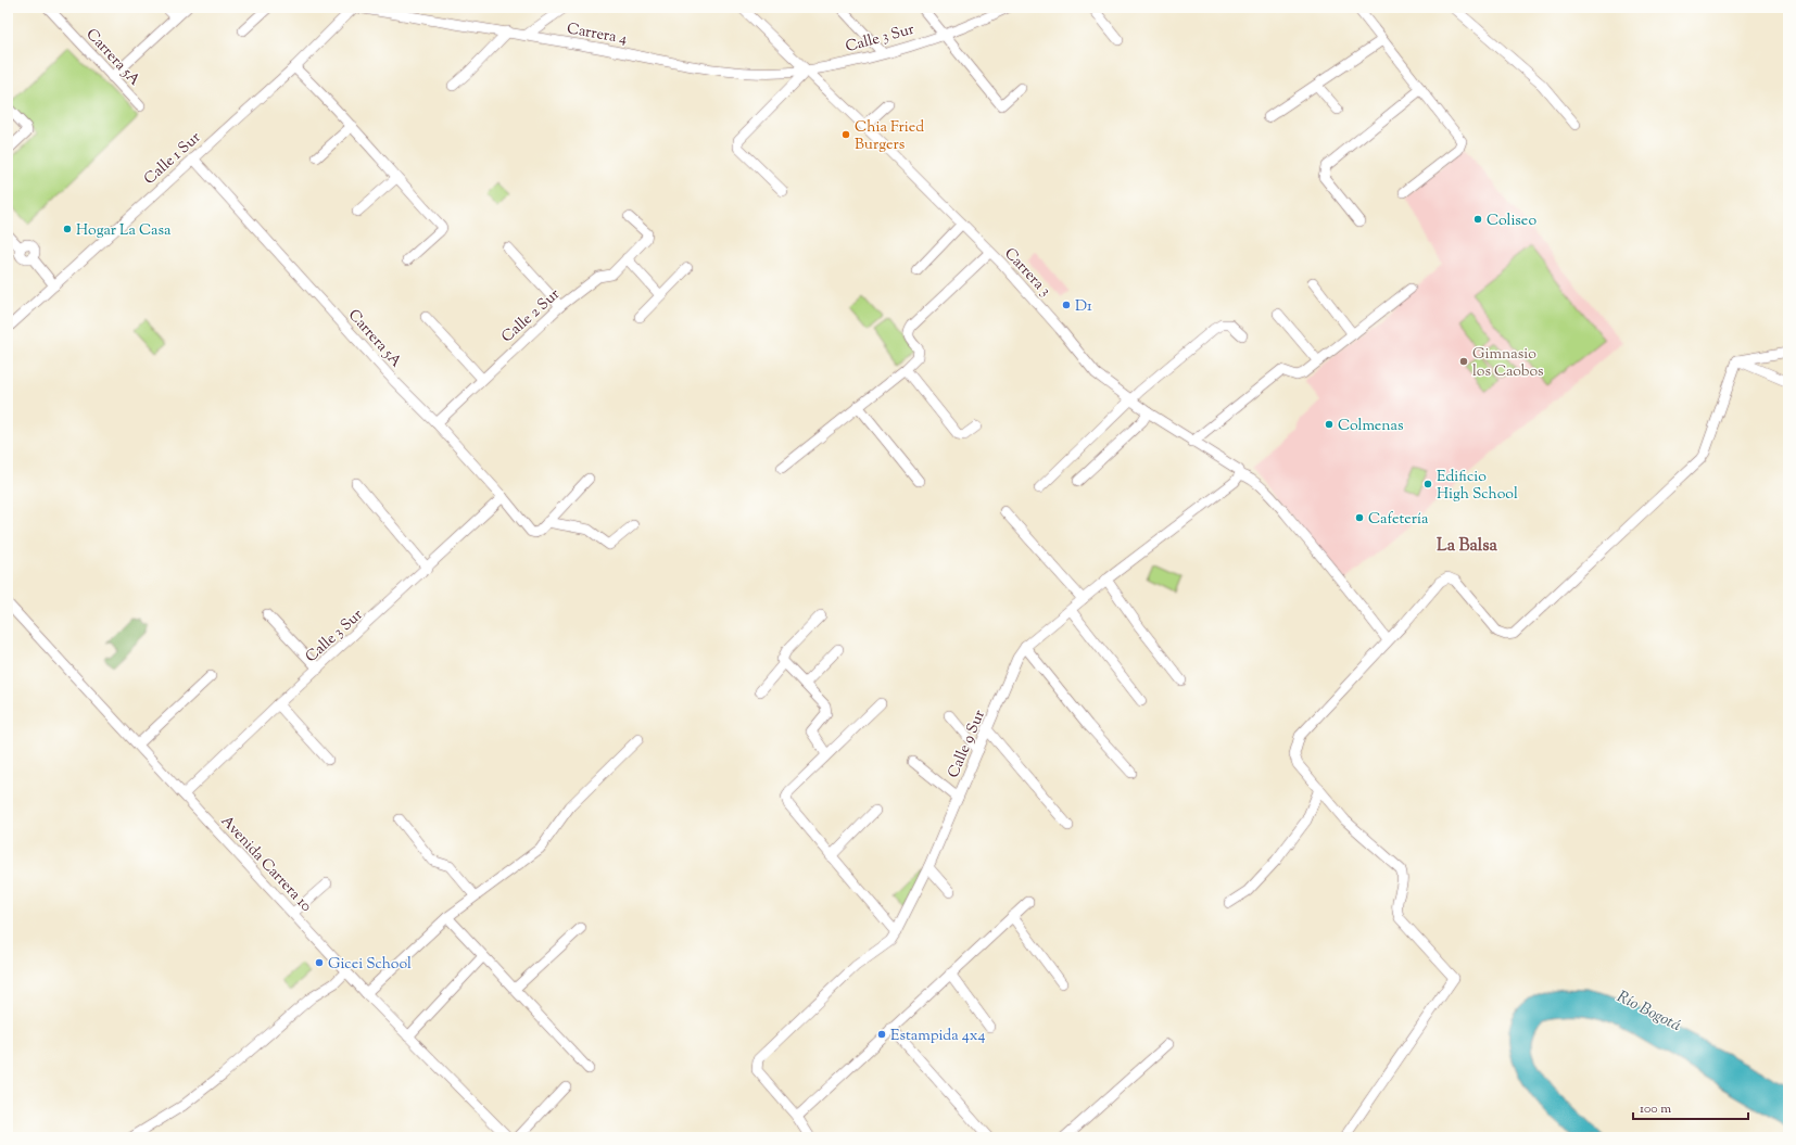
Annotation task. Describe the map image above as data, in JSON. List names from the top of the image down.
{
  "streets": {
    "street": [
      "Carrera 4",
      "Calle 3 Sur",
      "Carrera 5A",
      "Calle 1 Sur",
      "Carrera 3",
      "Calle 2 Sur",
      "Calle 9 Sur",
      "Avenida Carrera 10"
    ]
  },
  "crossings": [
    ["Carrera 4", "Calle 3 Sur"],
    ["Carrera 4", "Calle 1 Sur"],
    ["Carrera 4", "Carrera 3"],
    ["Calle 3 Sur", "Carrera 5A"],
    ["Calle 3 Sur", "Carrera 3"],
    ["Calle 3 Sur", "Avenida Carrera 10"],
    ["Carrera 5A", "Calle 1 Sur"],
    ["Carrera 5A", "Calle 2 Sur"],
    ["Carrera 3", "Calle 9 Sur"]
  ],
  "districts": ["La Balsa"],
  "water": ["Río Bogotá"],
  "places": [
    "Chia Fried Burgers",
    "Coliseo",
    "Hogar La Casa",
    "D1",
    "Gimnasio los Caobos",
    "Colmenas",
    "Edificio High School",
    "Cafetería",
    "Gicei School",
    "Estampida 4x4"
  ],
  "scale_bar": "100 m"
}
